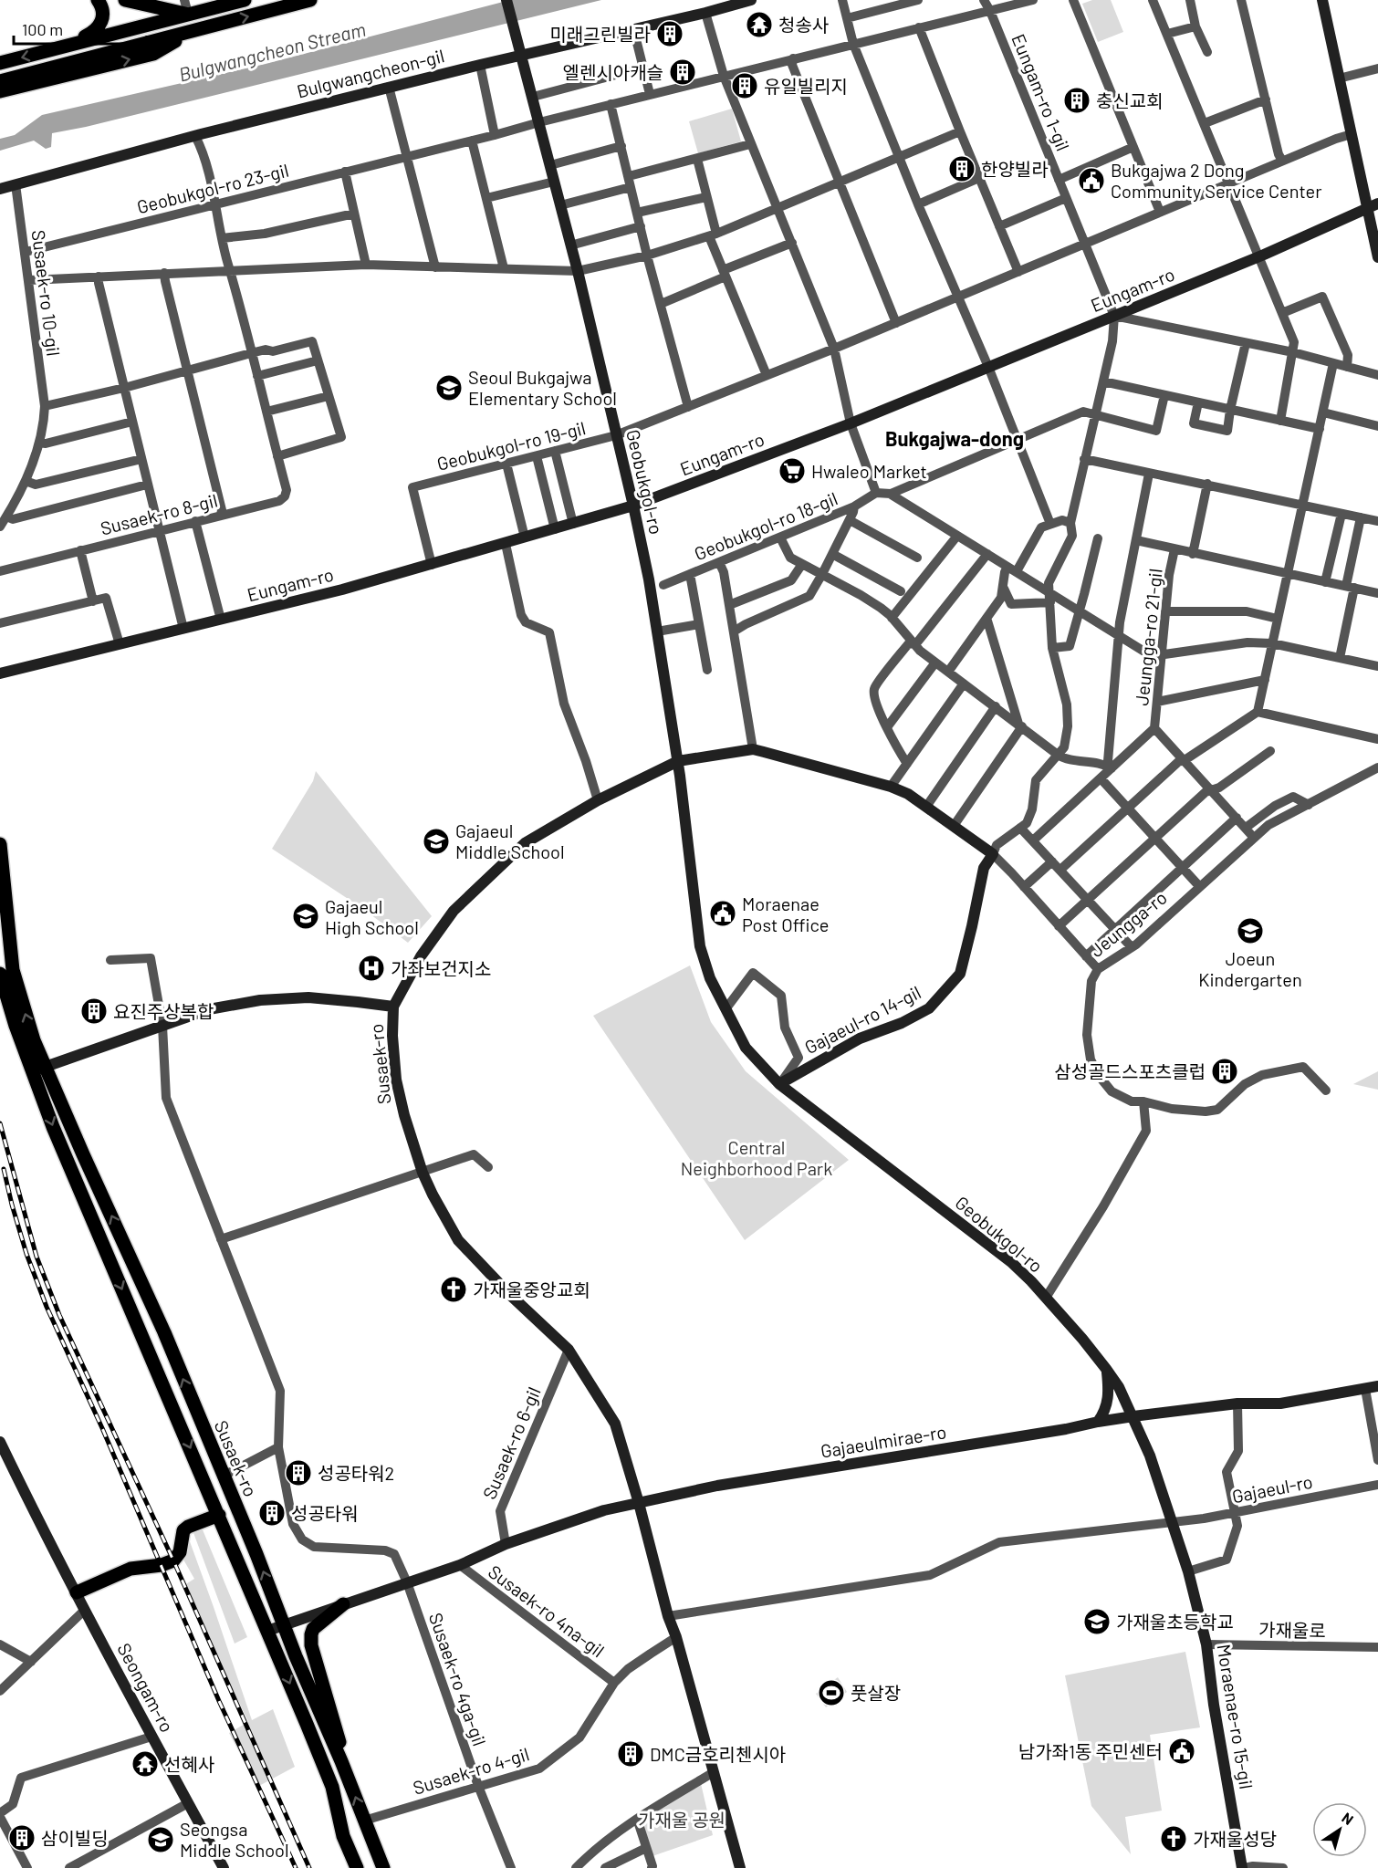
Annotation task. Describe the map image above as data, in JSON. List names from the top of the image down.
{
  "streets": {
    "main road": [
      "Bulgwangcheon-gil",
      "Eungam-ro",
      "Geobukgol-ro",
      "Gajaeul-ro 14-gil",
      "Susaek-ro",
      "Gajaeulmirae-ro",
      "Seongam-ro",
      "Moraenae-ro 15-gil"
    ],
    "street": [
      "Eungam-ro 1-gil",
      "Geobukgol-ro 23-gil",
      "Susaek-ro 10-gil",
      "Geobukgol-ro 19-gil",
      "Susaek-ro 8-gil",
      "Geobukgol-ro 18-gil",
      "Jeungga-ro 21-gil",
      "Jeungga-ro",
      "Susaek-ro 6-gil",
      "Gajaeul-ro",
      "Susaek-ro 4na-gil",
      "가재울로",
      "Susaek-ro 4ga-gil",
      "Susaek-ro 4-gil"
    ]
  },
  "crossings": [
    ["Bulgwangcheon-gil", "Susaek-ro 10-gil"],
    ["Bulgwangcheon-gil", "Geobukgol-ro"],
    ["Bulgwangcheon-gil", "Susaek-ro 8-gil"],
    ["Eungam-ro 1-gil", "Geobukgol-ro 23-gil"],
    ["Eungam-ro 1-gil", "Eungam-ro"],
    ["Eungam-ro 1-gil", "Geobukgol-ro 19-gil"],
    ["Geobukgol-ro 23-gil", "Susaek-ro 10-gil"],
    ["Geobukgol-ro 23-gil", "Geobukgol-ro"],
    ["Geobukgol-ro 23-gil", "Susaek-ro 8-gil"],
    ["Eungam-ro", "Geobukgol-ro 19-gil"],
    ["Eungam-ro", "Geobukgol-ro"],
    ["Geobukgol-ro 19-gil", "Geobukgol-ro"],
    ["Geobukgol-ro", "Gajaeul-ro 14-gil"],
    ["Geobukgol-ro", "Susaek-ro"],
    ["Geobukgol-ro", "Gajaeulmirae-ro"],
    ["Geobukgol-ro", "Moraenae-ro 15-gil"],
    ["Susaek-ro", "Gajaeulmirae-ro"],
    ["Susaek-ro", "Susaek-ro 6-gil"],
    ["Susaek-ro", "Susaek-ro 4-gil"],
    ["Gajaeulmirae-ro", "Susaek-ro 6-gil"],
    ["Gajaeulmirae-ro", "Moraenae-ro 15-gil"],
    ["Gajaeul-ro", "Moraenae-ro 15-gil"],
    ["Susaek-ro 4na-gil", "Susaek-ro 4-gil"],
    ["가재울로", "Moraenae-ro 15-gil"],
    ["Susaek-ro 4ga-gil", "Susaek-ro 4-gil"]
  ],
  "districts": ["Bukgajwa-dong"],
  "water": ["Bulgwangcheon Stream"],
  "parks": ["Central Neighborhood Park", "가재울 공원"],
  "places": {
    "temple": ["청송사", "선혜사"],
    "building": [
      "미래그린빌라",
      "엘렌시아캐슬",
      "유일빌리지",
      "충신교회",
      "한양빌라",
      "요진주상복합",
      "삼성골드스포츠클럽",
      "성공타워2",
      "성공타워",
      "DMC금호리첸시아",
      "삼이빌딩"
    ],
    "public building": ["Bukgajwa 2 Dong Community Service Center", "Moraenae Post Office", "남가좌1동 주민센터"],
    "school or university": [
      "Seoul Bukgajwa Elementary School",
      "Gajaeul Middle School",
      "Gajaeul High School",
      "Joeun Kindergarten",
      "가재울초등학교",
      "Seongsa Middle School"
    ],
    "supermarket": ["Hwaleo Market"],
    "hospital": ["가좌보건지소"],
    "church": ["가재울중앙교회", "가재울성당"],
    "sports": ["풋살장"]
  },
  "scale_bar": "100 m",
  "north": "top right"
}
